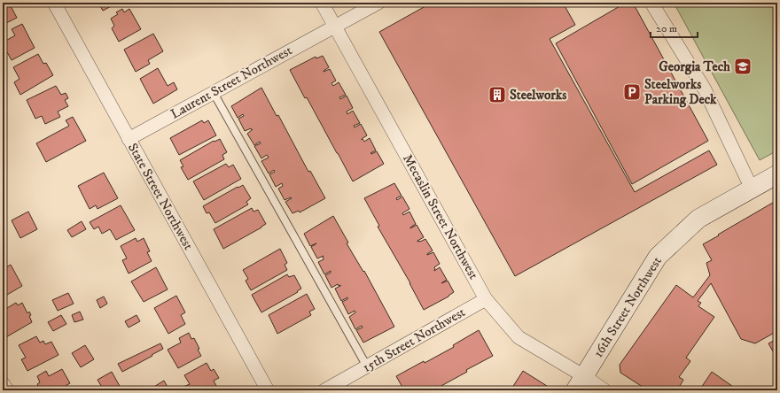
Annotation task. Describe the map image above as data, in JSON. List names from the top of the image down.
{
  "streets": {
    "street": [
      "Laurent Street Northwest",
      "State Street Northwest",
      "Mecaslin Street Northwest",
      "16th Street Northwest",
      "15th Street Northwest"
    ]
  },
  "crossings": [
    ["Laurent Street Northwest", "State Street Northwest"],
    ["Laurent Street Northwest", "Mecaslin Street Northwest"],
    ["Mecaslin Street Northwest", "16th Street Northwest"],
    ["Mecaslin Street Northwest", "15th Street Northwest"]
  ],
  "places": {
    "school or university": ["Georgia Tech"],
    "parking": ["Steelworks Parking Deck"],
    "building": ["Steelworks"]
  },
  "scale_bar": "20 m"
}
